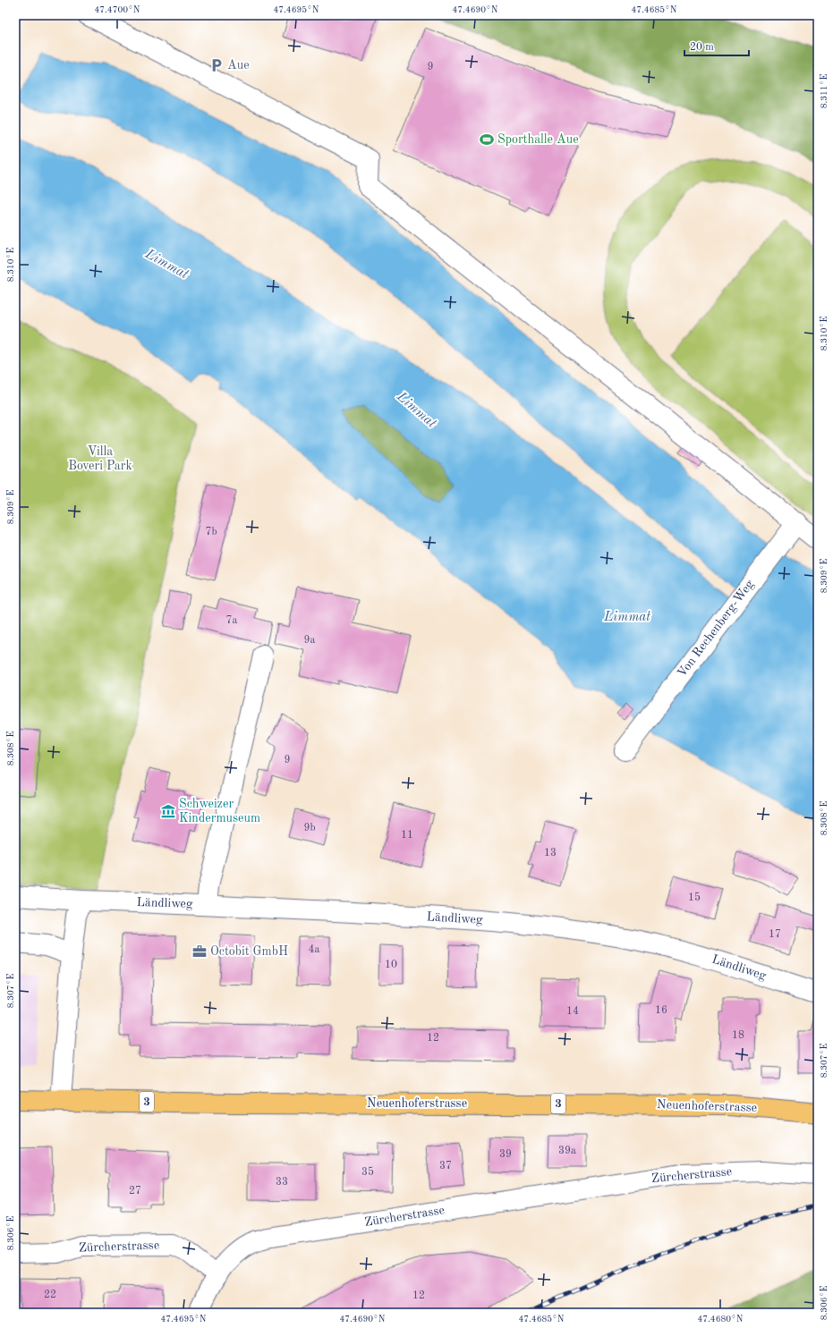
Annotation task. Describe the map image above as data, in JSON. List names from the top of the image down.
{
  "streets": {
    "main road": ["3", "Neuenhoferstrasse"],
    "street": ["Von Rechenberg-Weg", "Ländliweg", "Zürcherstrasse"]
  },
  "water": ["Limmat"],
  "parks": ["Villa Boveri Park"],
  "places": {
    "parking": ["Aue"],
    "sports": ["Sporthalle Aue"],
    "museum": ["Schweizer Kindermuseum"],
    "office": ["Octobit GmbH"]
  },
  "house_numbers": [
    "9",
    "7b",
    "7a",
    "9a",
    "9",
    "9b",
    "11",
    "13",
    "15",
    "17",
    "4a",
    "10",
    "16",
    "14",
    "18",
    "12",
    "39a",
    "39",
    "37",
    "35",
    "33",
    "27",
    "22",
    "12"
  ],
  "scale_bar": "20 m",
  "coordinates": [
    "47.4700°N",
    "47.4695°N",
    "47.4690°N",
    "47.4685°N",
    "8.311°E",
    "8.310°E",
    "8.309°E",
    "8.308°E",
    "8.307°E",
    "8.306°E",
    "47.4680°N"
  ]
}
